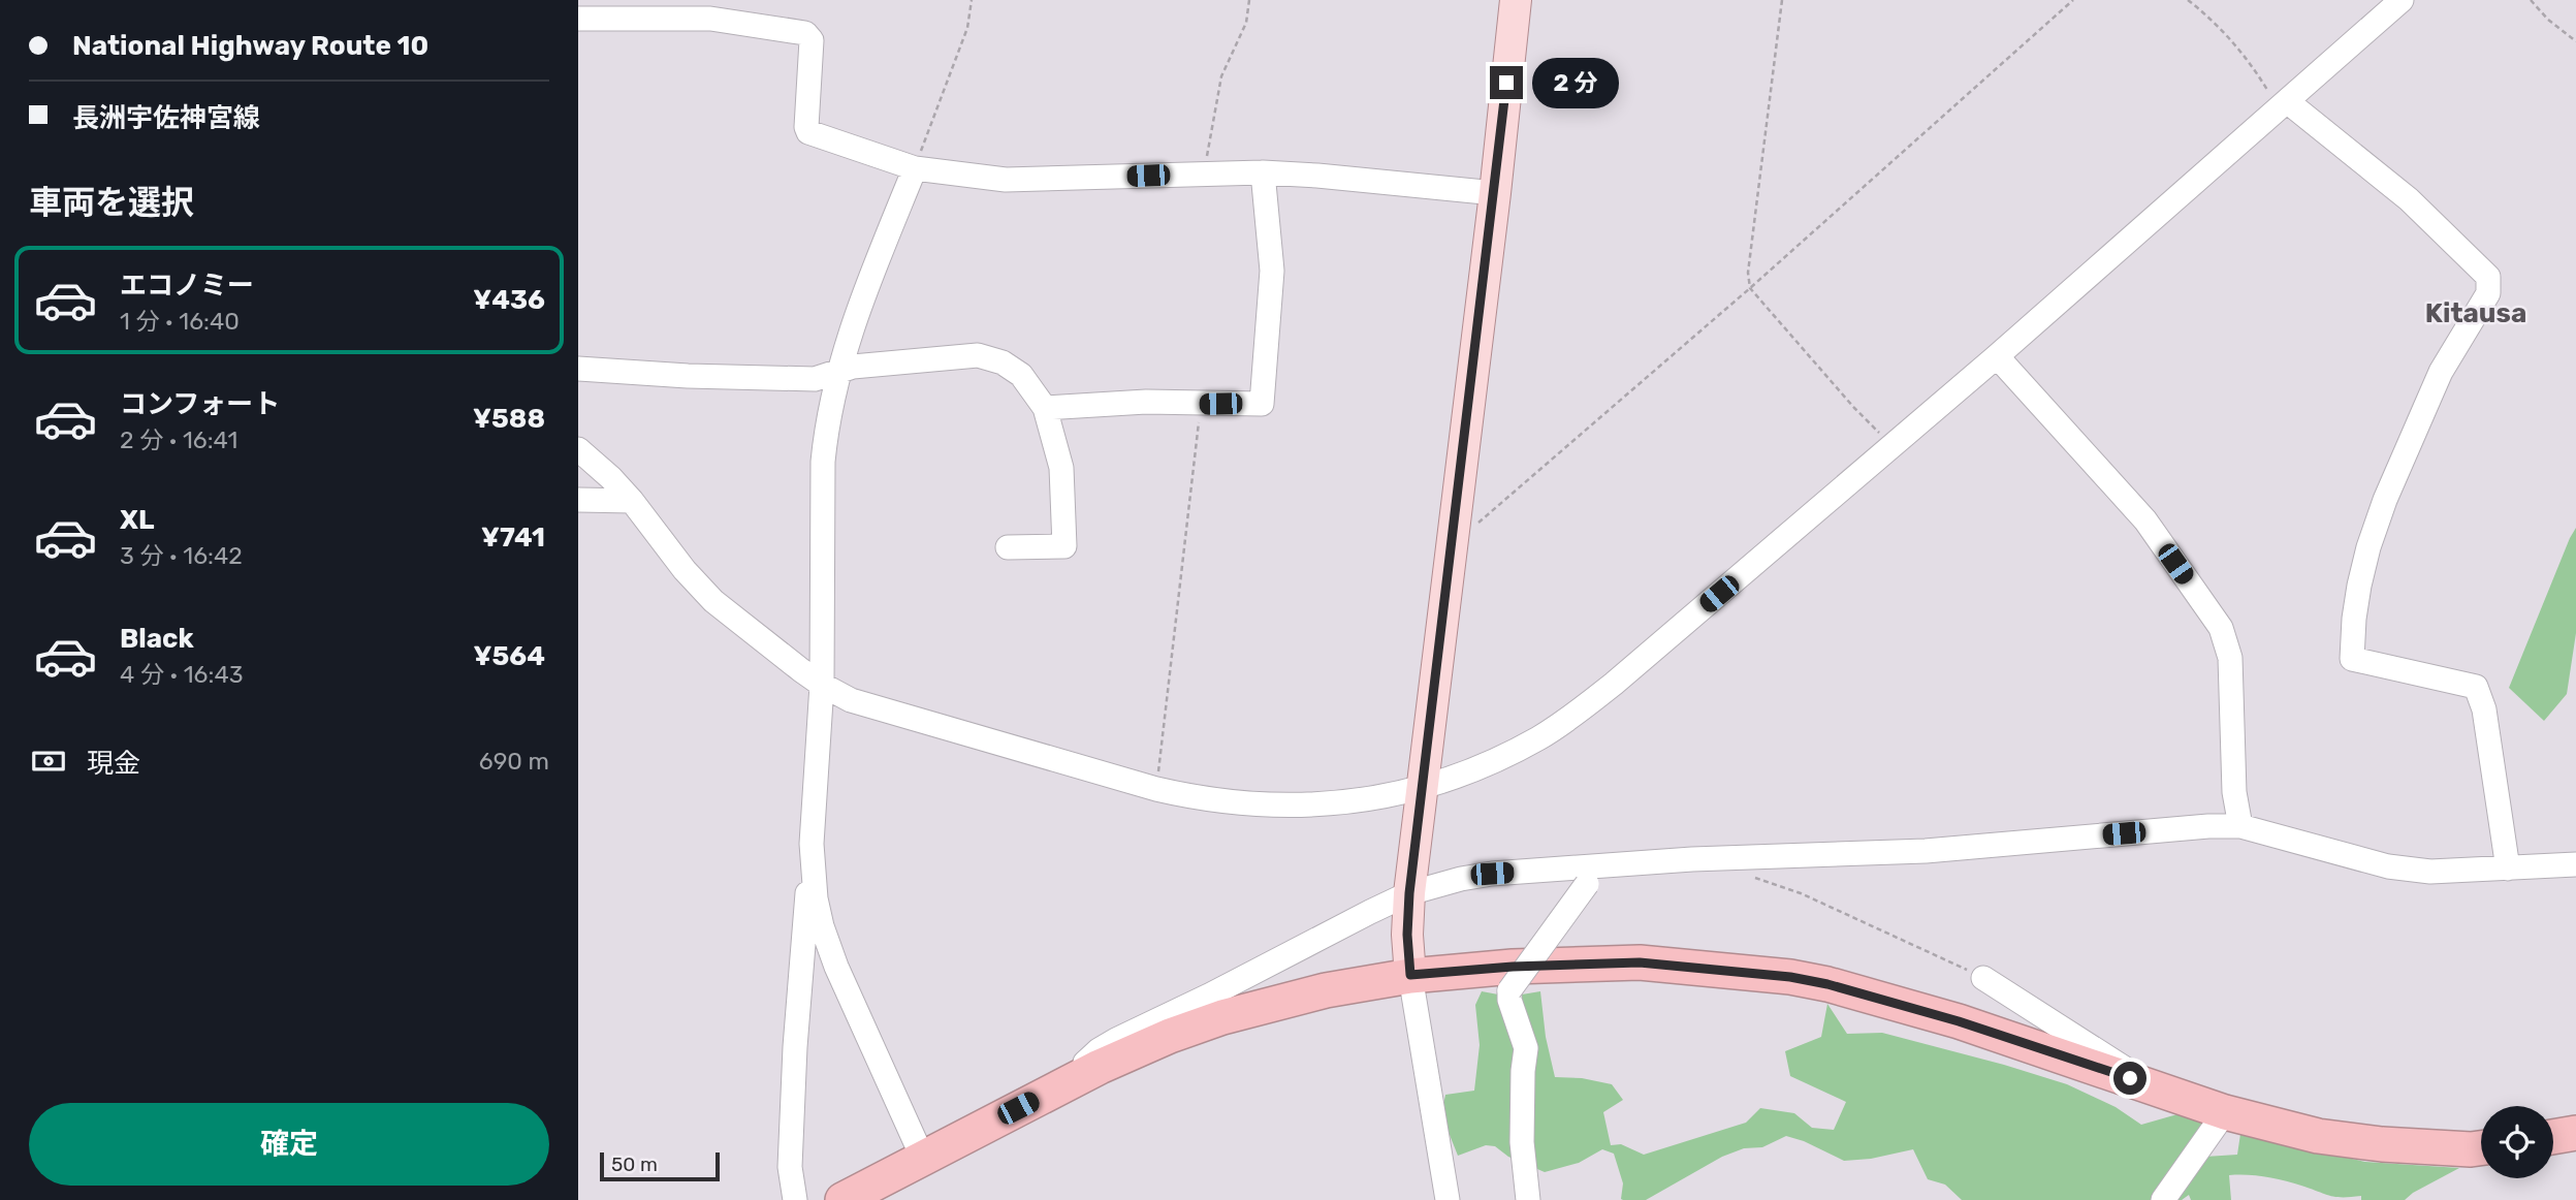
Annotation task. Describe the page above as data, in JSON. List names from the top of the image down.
{
  "districts": ["Kitausa"],
  "scale_bar": "50 m",
  "page": {
    "banner": ["National Highway Route 10", "長洲宇佐神宮線"],
    "bubble": "2 分",
    "heading": "車両を選択",
    "list": [
      {
        "name": "エコノミー",
        "note": "1 分 · 16:40",
        "value": "¥436"
      },
      {
        "name": "コンフォート",
        "note": "2 分 · 16:41",
        "value": "¥588"
      },
      {
        "name": "XL",
        "note": "3 分 · 16:42",
        "value": "¥741"
      },
      {
        "name": "Black",
        "note": "4 分 · 16:43",
        "value": "¥564"
      }
    ],
    "pay": ["現金", "690 m"],
    "buttons": "確定",
    "scale": "50 m"
  }
}
